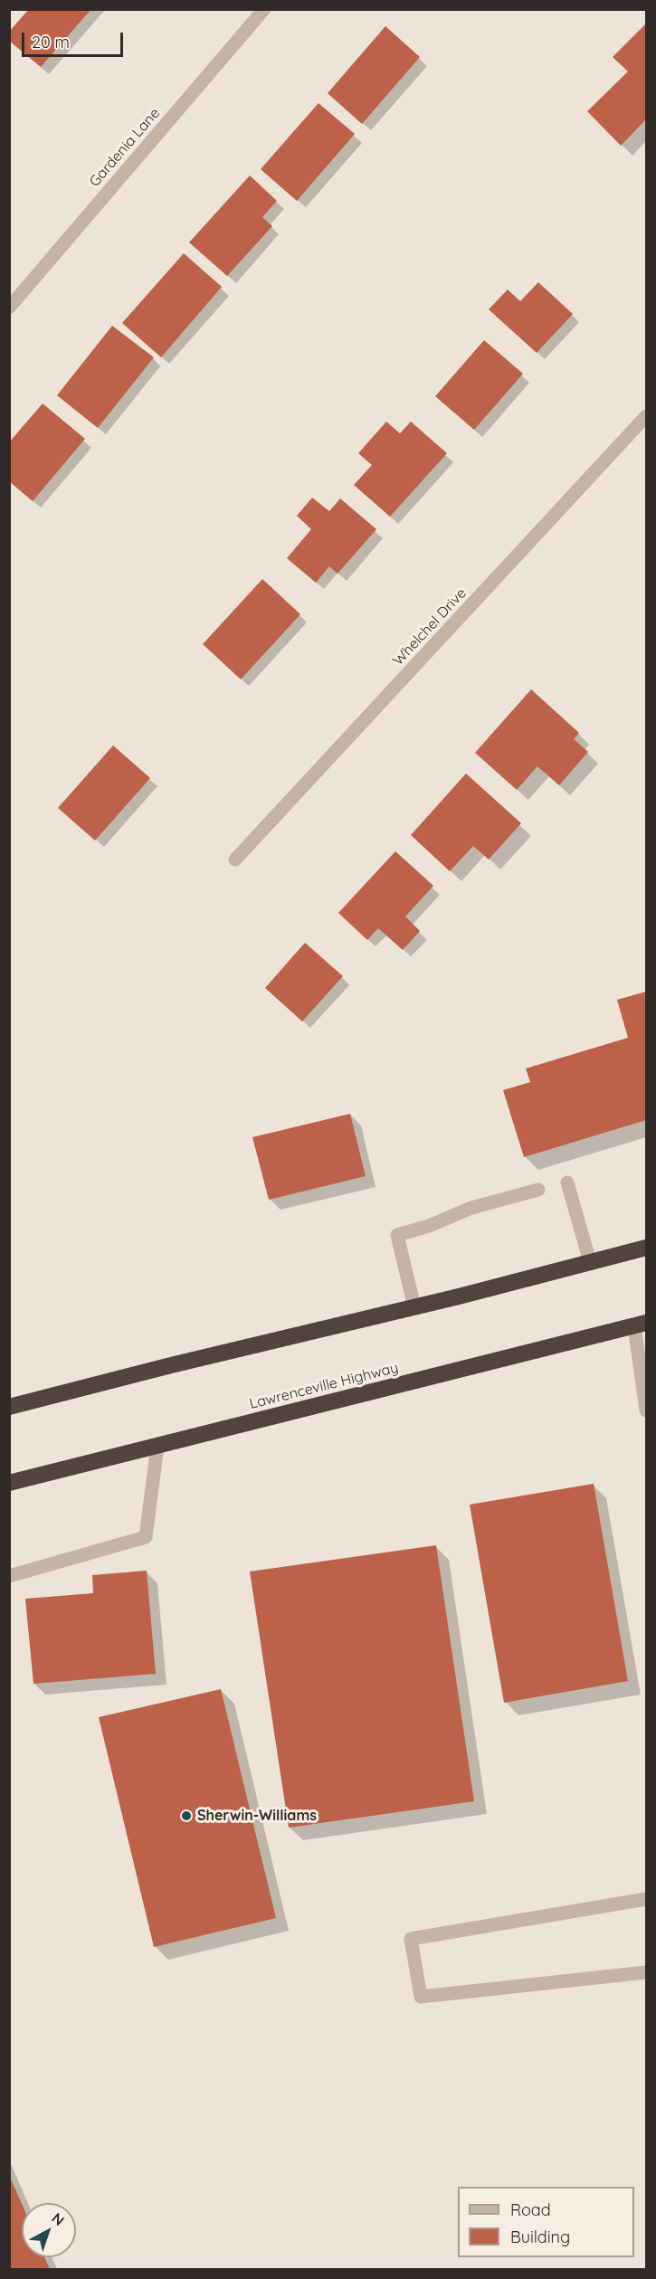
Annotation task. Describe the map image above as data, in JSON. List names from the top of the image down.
{
  "streets": {
    "highway": ["Lawrenceville Highway"],
    "street": ["Gardenia Lane", "Whelchel Drive"]
  },
  "places": ["Sherwin-Williams"],
  "legend": ["Road", "Building"],
  "scale_bar": "20 m",
  "north": "top right"
}
